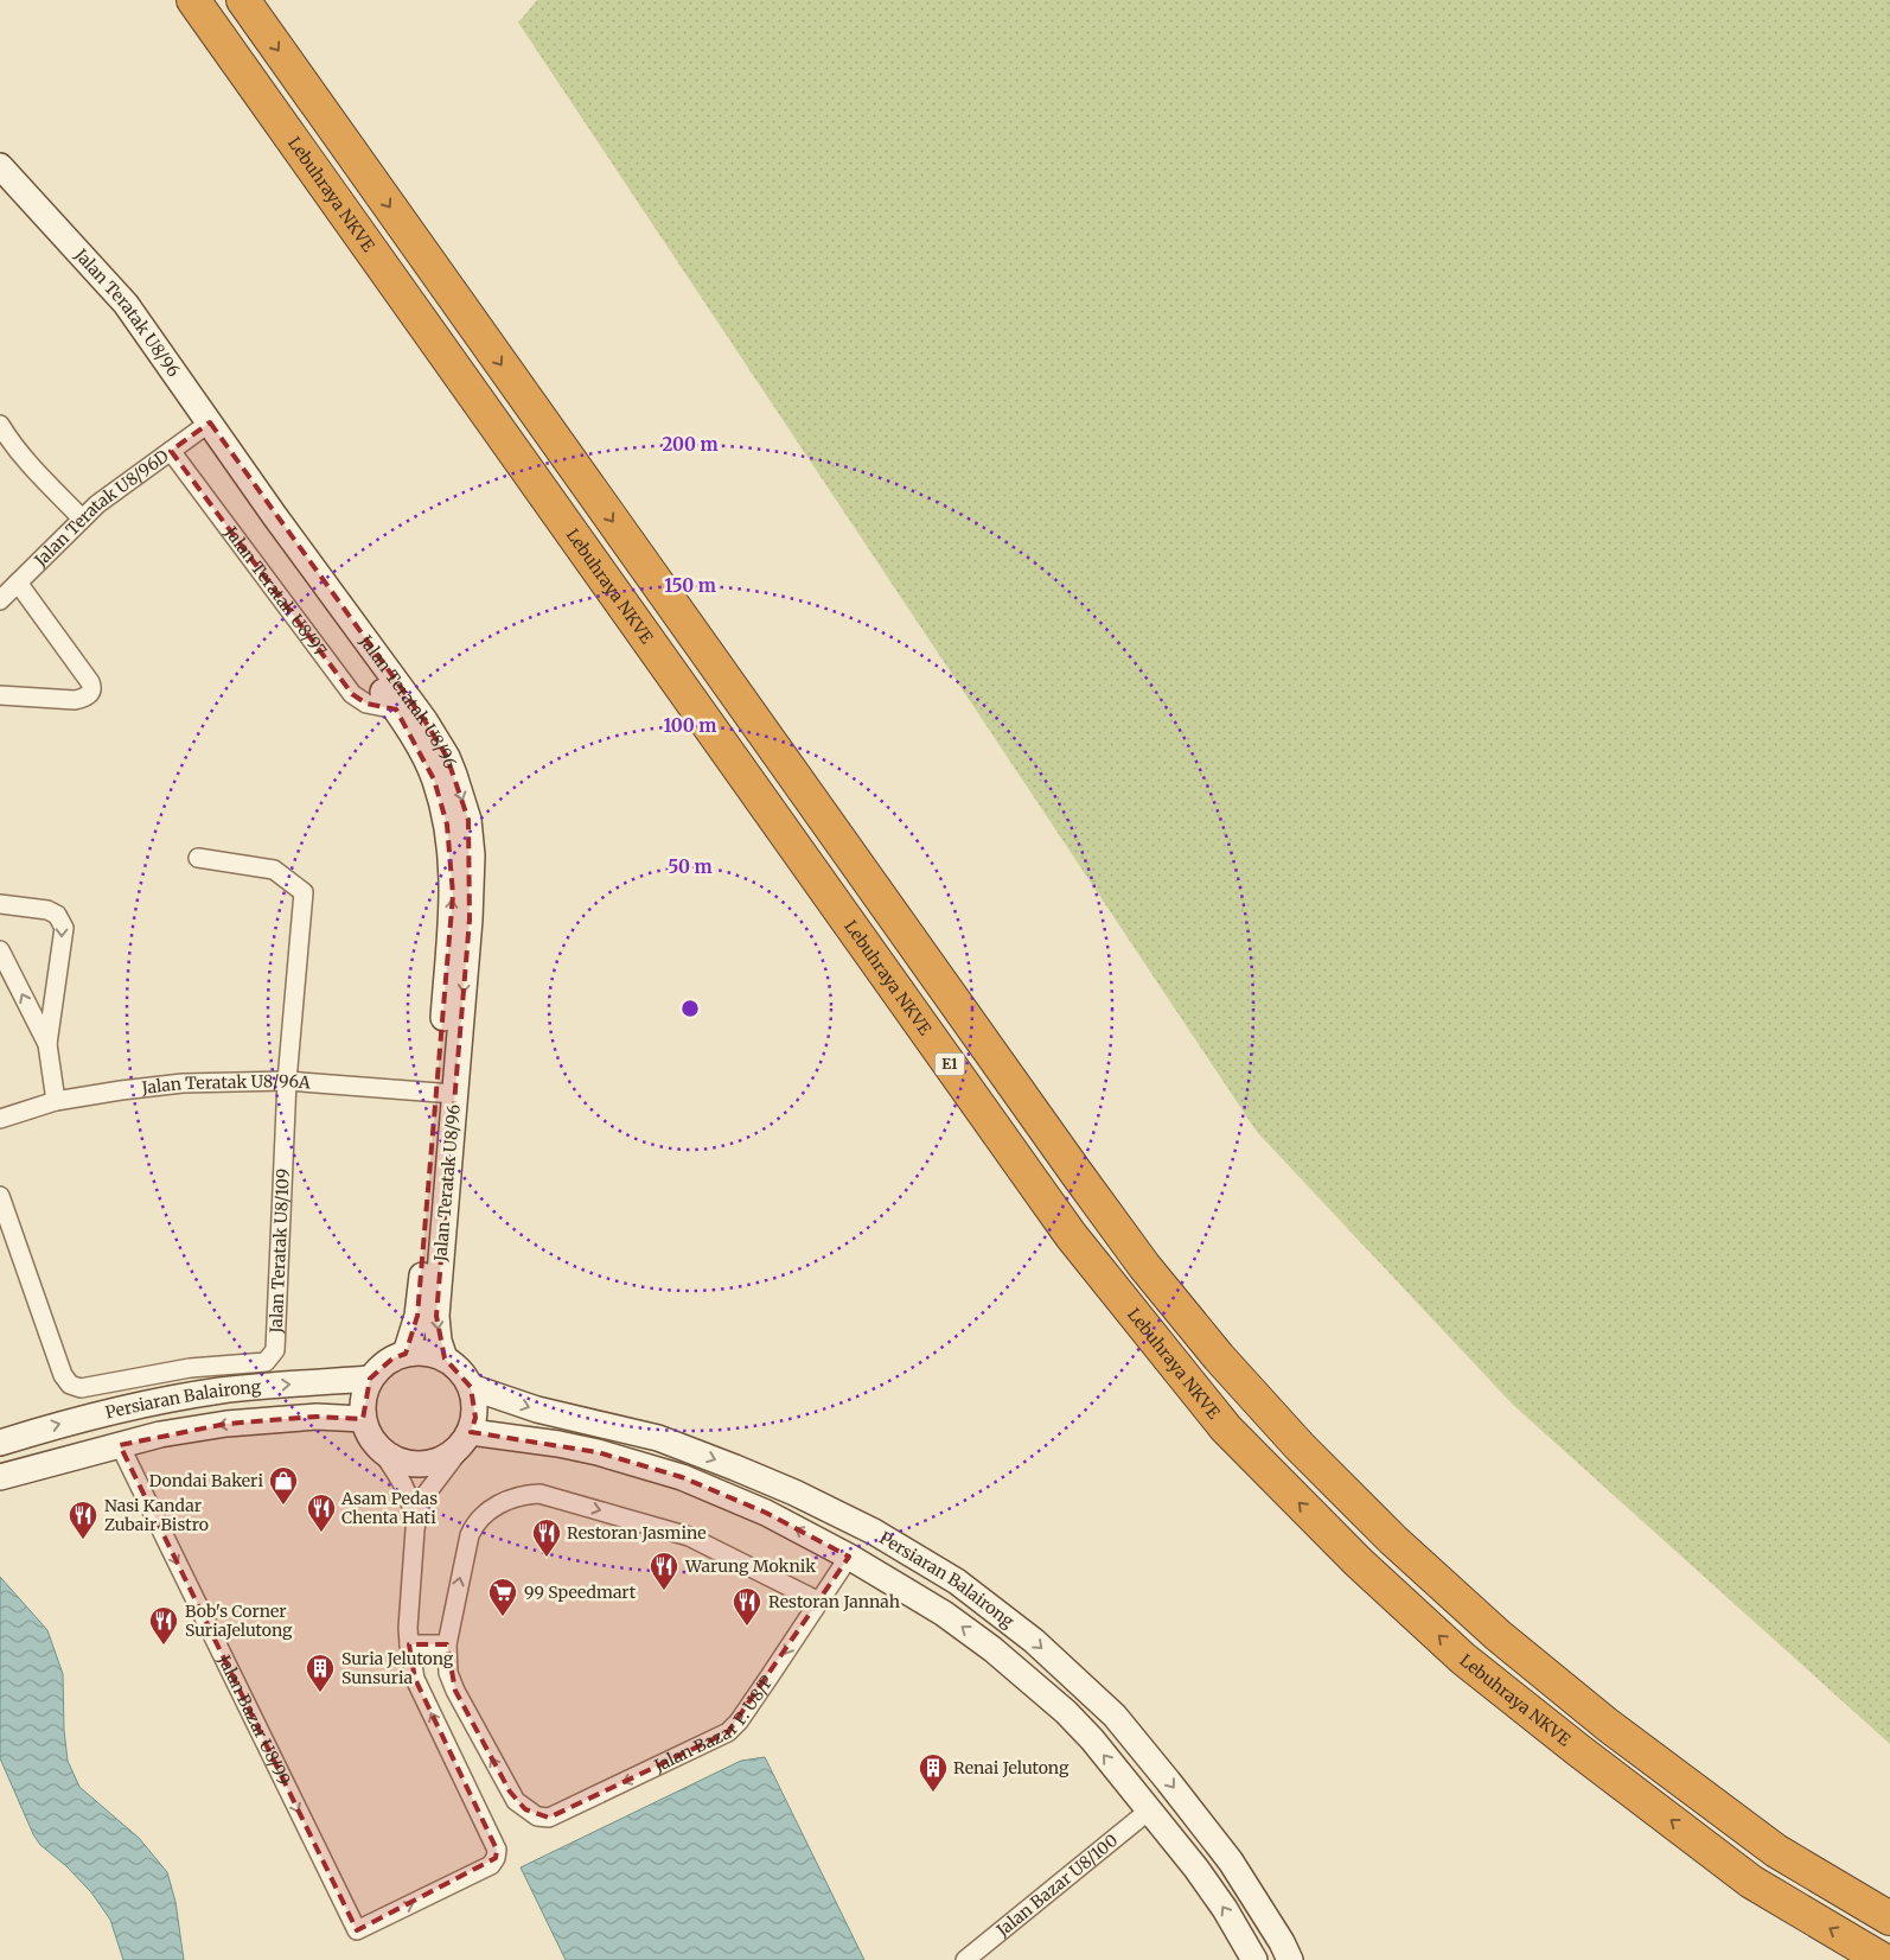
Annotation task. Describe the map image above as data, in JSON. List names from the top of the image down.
{
  "streets": {
    "highway": ["Lebuhraya NKVE", "E1"],
    "street": [
      "Jalan Teratak U8/96",
      "Jalan Teratak U8/96D",
      "Jalan Teratak U8/97",
      "Jalan Teratak U8/96A",
      "Jalan Teratak U8/109",
      "Persiaran Balairong",
      "Jalan Bazar U8/99",
      "Jalan Bazar P. U8/P",
      "Jalan Bazar U8/100"
    ]
  },
  "crossings": [
    ["Jalan Teratak U8/96", "Jalan Teratak U8/96D"],
    ["Jalan Teratak U8/96", "Jalan Teratak U8/97"],
    ["Jalan Teratak U8/96", "Jalan Teratak U8/96A"],
    ["Jalan Teratak U8/96", "Persiaran Balairong"],
    ["Jalan Teratak U8/96D", "Jalan Teratak U8/97"],
    ["Jalan Teratak U8/96A", "Jalan Teratak U8/109"],
    ["Persiaran Balairong", "Jalan Bazar P. U8/P"],
    ["Persiaran Balairong", "Jalan Bazar U8/100"]
  ],
  "places": {
    "shop": ["Dondai Bakeri"],
    "restaurant": [
      "Asam Pedas Chenta Hati",
      "Nasi Kandar Zubair Bistro",
      "Restoran Jasmine",
      "Warung Moknik",
      "Restoran Jannah",
      "Bob's Corner SuriaJelutong"
    ],
    "supermarket": ["99 Speedmart"],
    "building": ["Suria Jelutong Sunsuria", "Renai Jelutong"]
  },
  "rings": [
    "200 m",
    "150 m",
    "100 m",
    "50 m"
  ]
}
